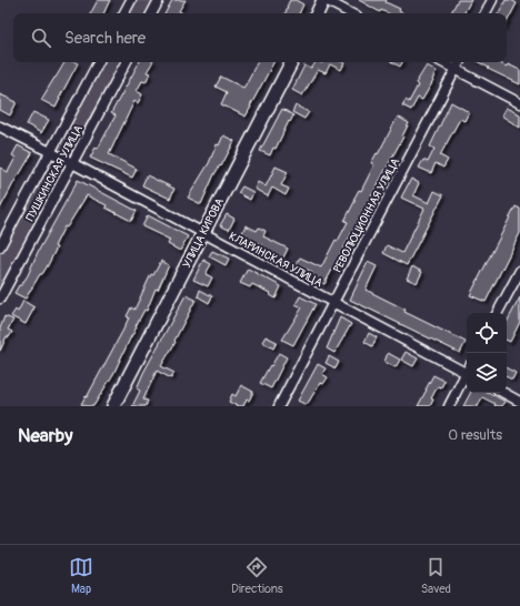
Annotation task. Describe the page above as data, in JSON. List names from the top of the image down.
{
  "streets": {
    "street": [
      "ПУШКИНСКАЯ УЛИЦА",
      "РЕВОЛЮЦИОННАЯ УЛИЦА",
      "УЛИЦА КИРОВА",
      "КЛАРИНСКАЯ УЛИЦА"
    ]
  },
  "crossings": [
    ["ПУШКИНСКАЯ УЛИЦА", "КЛАРИНСКАЯ УЛИЦА"],
    ["РЕВОЛЮЦИОННАЯ УЛИЦА", "КЛАРИНСКАЯ УЛИЦА"],
    ["УЛИЦА КИРОВА", "КЛАРИНСКАЯ УЛИЦА"]
  ],
  "page": {
    "search": "Search here",
    "heading": ["Nearby", "0 results"],
    "nav": ["Map", "Directions", "Saved"]
  }
}
